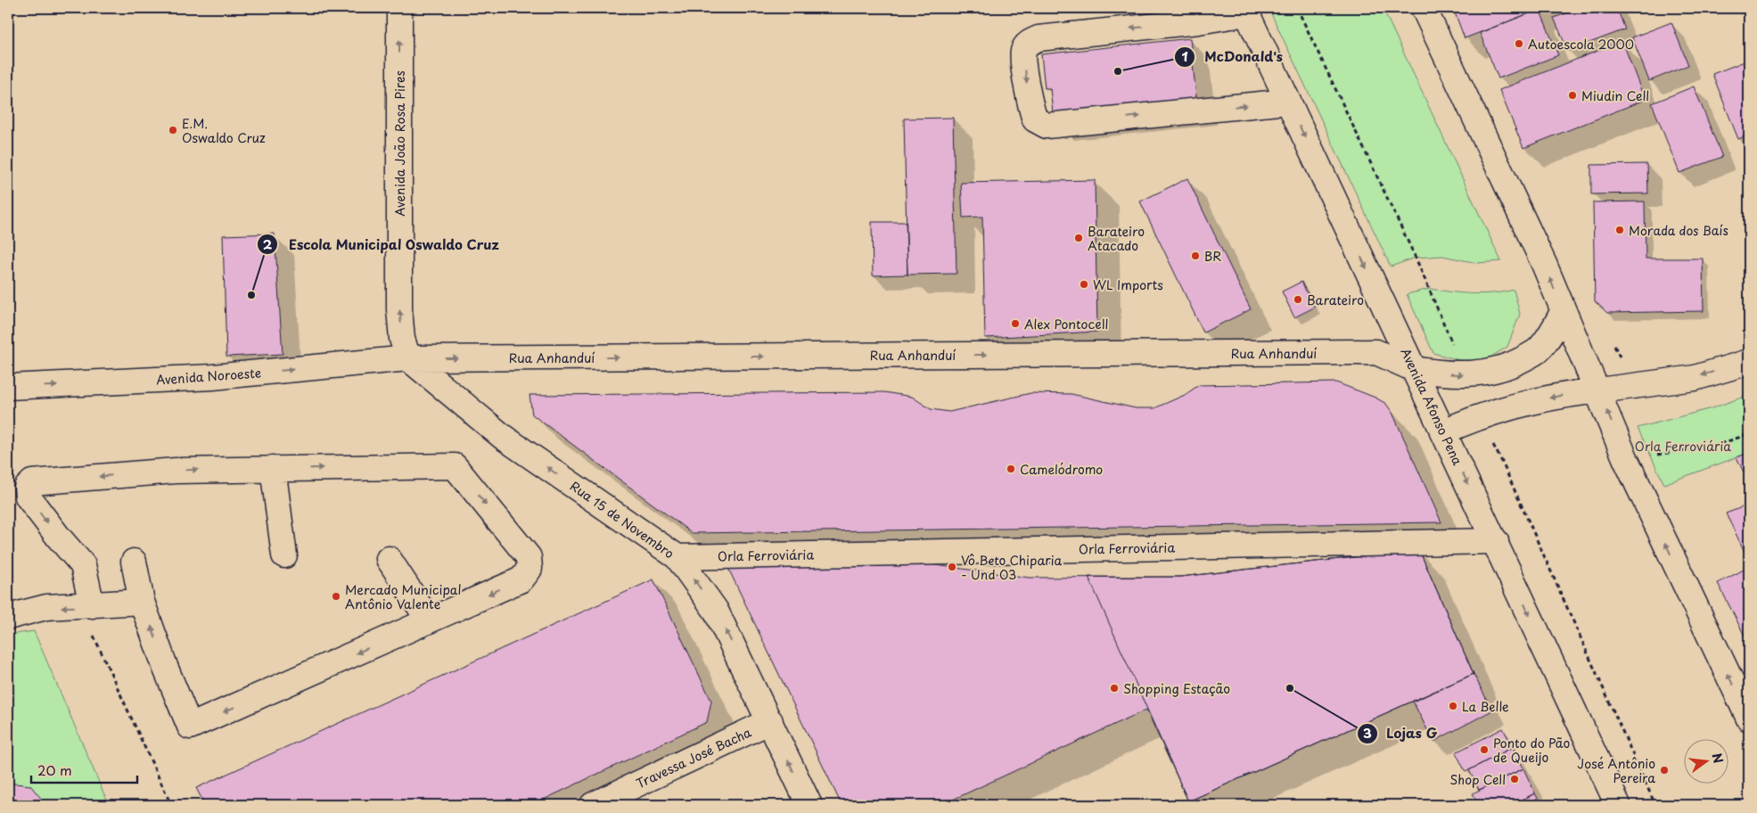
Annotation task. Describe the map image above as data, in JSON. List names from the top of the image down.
{
  "streets": {
    "street": [
      "Avenida João Rosa Pires",
      "Rua Anhanduí",
      "Avenida Noroeste",
      "Avenida Afonso Pena",
      "Rua 15 de Novembro",
      "Orla Ferroviária",
      "Travessa José Bacha"
    ]
  },
  "crossings": [
    ["Avenida João Rosa Pires", "Rua Anhanduí"],
    ["Avenida João Rosa Pires", "Avenida Noroeste"],
    ["Avenida João Rosa Pires", "Rua 15 de Novembro"],
    ["Rua Anhanduí", "Avenida Noroeste"],
    ["Rua Anhanduí", "Avenida Afonso Pena"],
    ["Rua Anhanduí", "Rua 15 de Novembro"],
    ["Avenida Noroeste", "Rua 15 de Novembro"],
    ["Avenida Afonso Pena", "Orla Ferroviária"],
    ["Rua 15 de Novembro", "Orla Ferroviária"],
    ["Rua 15 de Novembro", "Travessa José Bacha"]
  ],
  "one_way": [
    "Avenida João Rosa Pires",
    "Rua Anhanduí",
    "Avenida Noroeste",
    "Rua 15 de Novembro"
  ],
  "parks": ["Orla Ferroviária"],
  "places": [
    "Autoescola 2000",
    "McDonald's",
    "Miudin Cell",
    "E.M. Oswaldo Cruz",
    "Morada dos Baís",
    "Barateiro Atacado",
    "BR",
    "WL Imports",
    "Escola Municipal Oswaldo Cruz",
    "Barateiro",
    "Alex Pontocell",
    "Camelódromo",
    "Vô Beto Chiparia - Und 03",
    "Mercado Municipal Antônio Valente",
    "Shopping Estação",
    "Lojas G",
    "La Belle",
    "Ponto do Pão de Queijo",
    "José Antônio Pereira",
    "Shop Cell"
  ],
  "scale_bar": "20 m",
  "north": "right"
}
